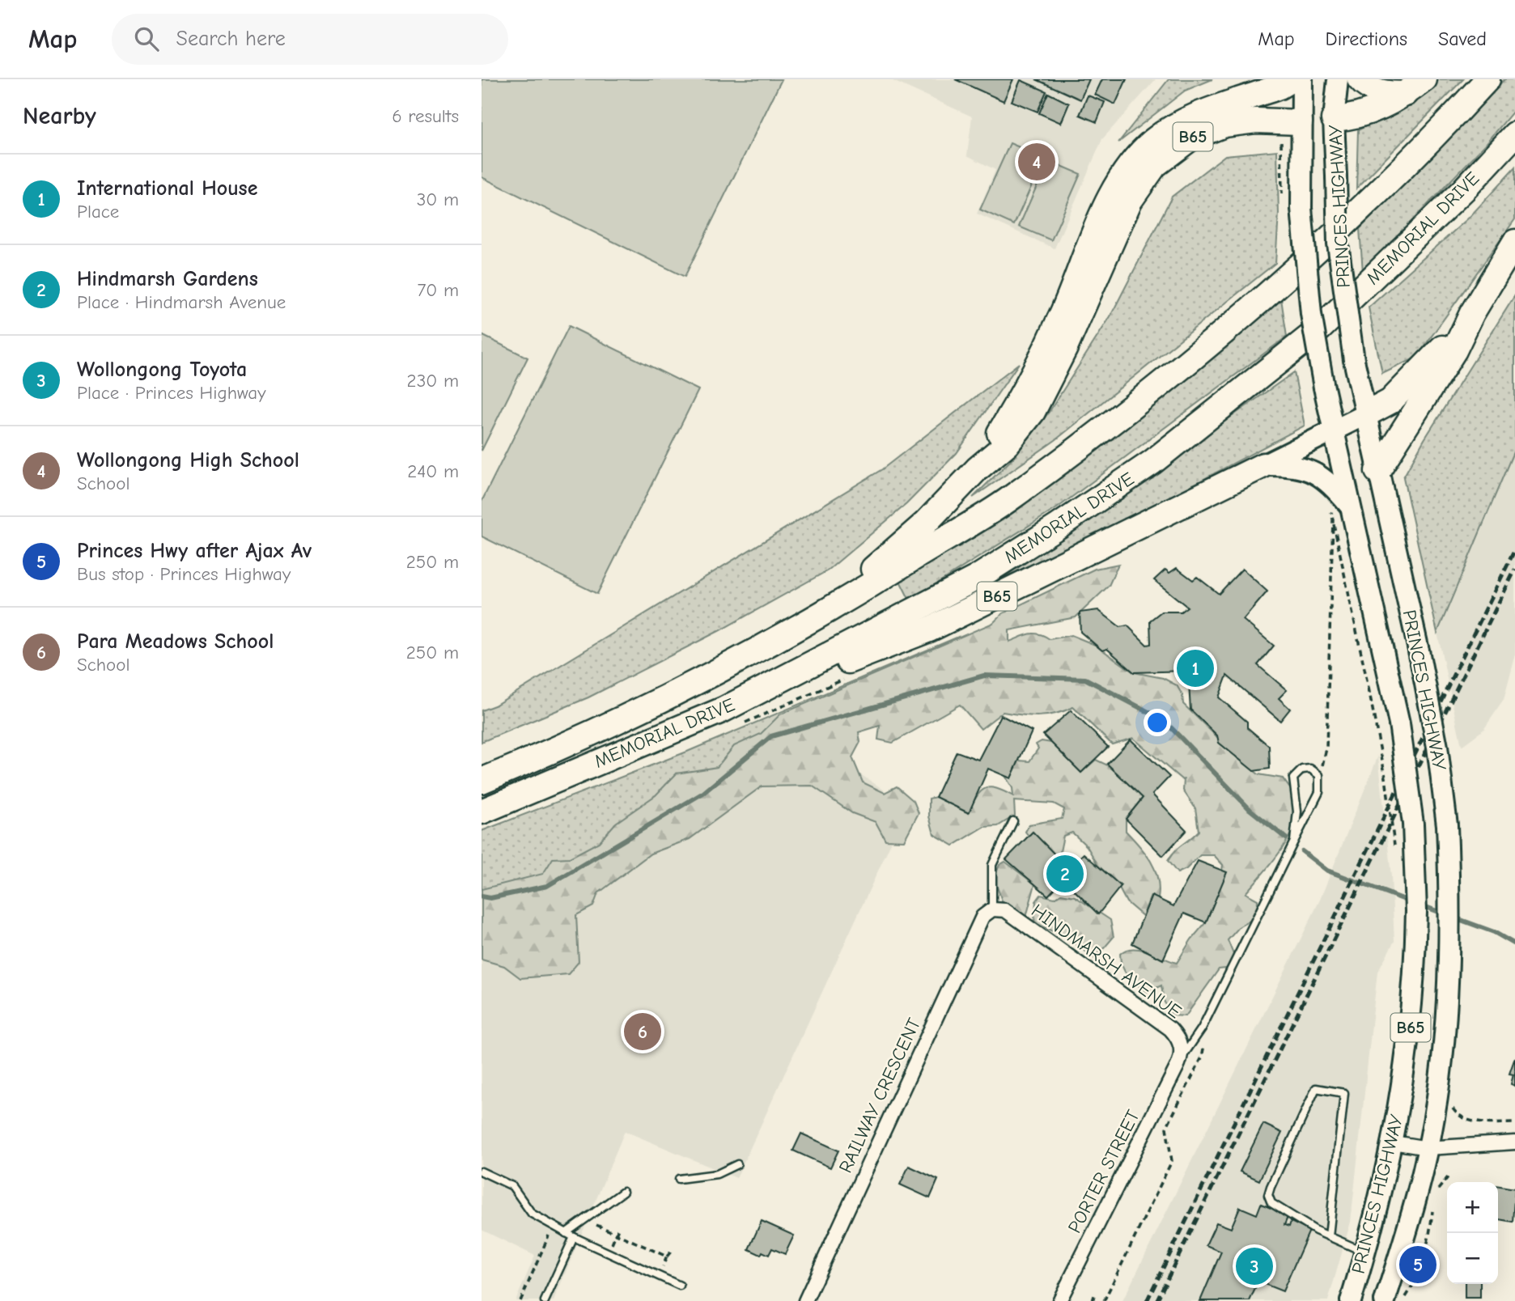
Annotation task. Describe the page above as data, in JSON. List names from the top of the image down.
{
  "streets": {
    "highway": ["B65", "MEMORIAL DRIVE"],
    "main road": ["PRINCES HIGHWAY"],
    "street": ["HINDMARSH AVENUE", "RAILWAY CRESCENT", "PORTER STREET"]
  },
  "crossings": [
    ["B65", "PRINCES HIGHWAY"],
    ["B65", "MEMORIAL DRIVE"],
    ["HINDMARSH AVENUE", "RAILWAY CRESCENT"],
    ["HINDMARSH AVENUE", "PORTER STREET"]
  ],
  "page": {
    "header": "Map",
    "search": "Search here",
    "nav": ["Map", "Directions", "Saved"],
    "heading": ["Nearby", "6 results"],
    "pins": [
      "4",
      "1",
      "2",
      "6",
      "5",
      "3"
    ],
    "list": [
      {
        "mark": "1",
        "name": "International House",
        "note": "Place",
        "value": "30 m"
      },
      {
        "mark": "2",
        "name": "Hindmarsh Gardens",
        "note": "Place · Hindmarsh Avenue",
        "value": "70 m"
      },
      {
        "mark": "3",
        "name": "Wollongong Toyota",
        "note": "Place · Princes Highway",
        "value": "230 m"
      },
      {
        "mark": "4",
        "name": "Wollongong High School",
        "note": "School",
        "value": "240 m"
      },
      {
        "mark": "5",
        "name": "Princes Hwy after Ajax Av",
        "note": "Bus stop · Princes Highway",
        "value": "250 m"
      },
      {
        "mark": "6",
        "name": "Para Meadows School",
        "note": "School",
        "value": "250 m"
      }
    ],
    "map_buttons": ["+", "−"]
  }
}
